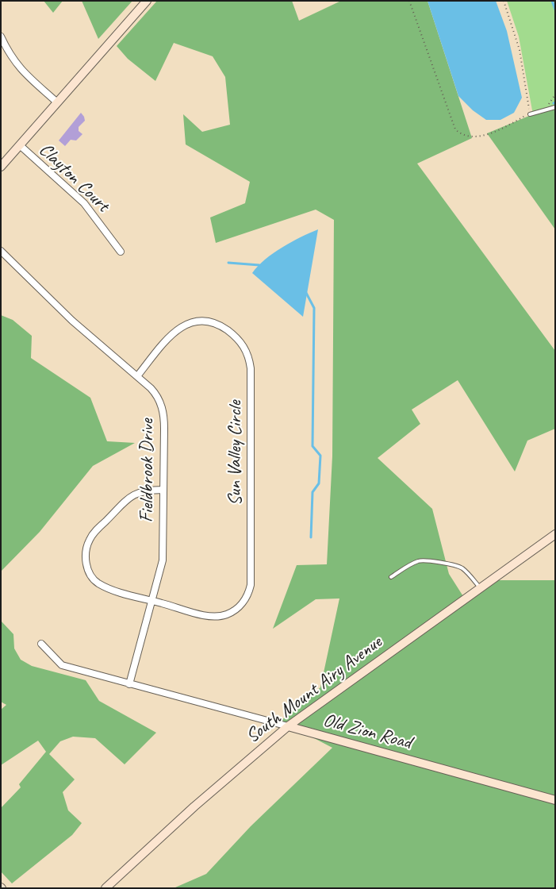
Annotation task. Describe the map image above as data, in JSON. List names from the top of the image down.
{
  "streets": {
    "street": [
      "Clayton Court",
      "Sun Valley Circle",
      "Fieldbrook Drive",
      "South Mount Airy Avenue",
      "Old Zion Road"
    ]
  },
  "crossings": [
    ["Sun Valley Circle", "Fieldbrook Drive"],
    ["Fieldbrook Drive", "Old Zion Road"],
    ["South Mount Airy Avenue", "Old Zion Road"]
  ]
}
